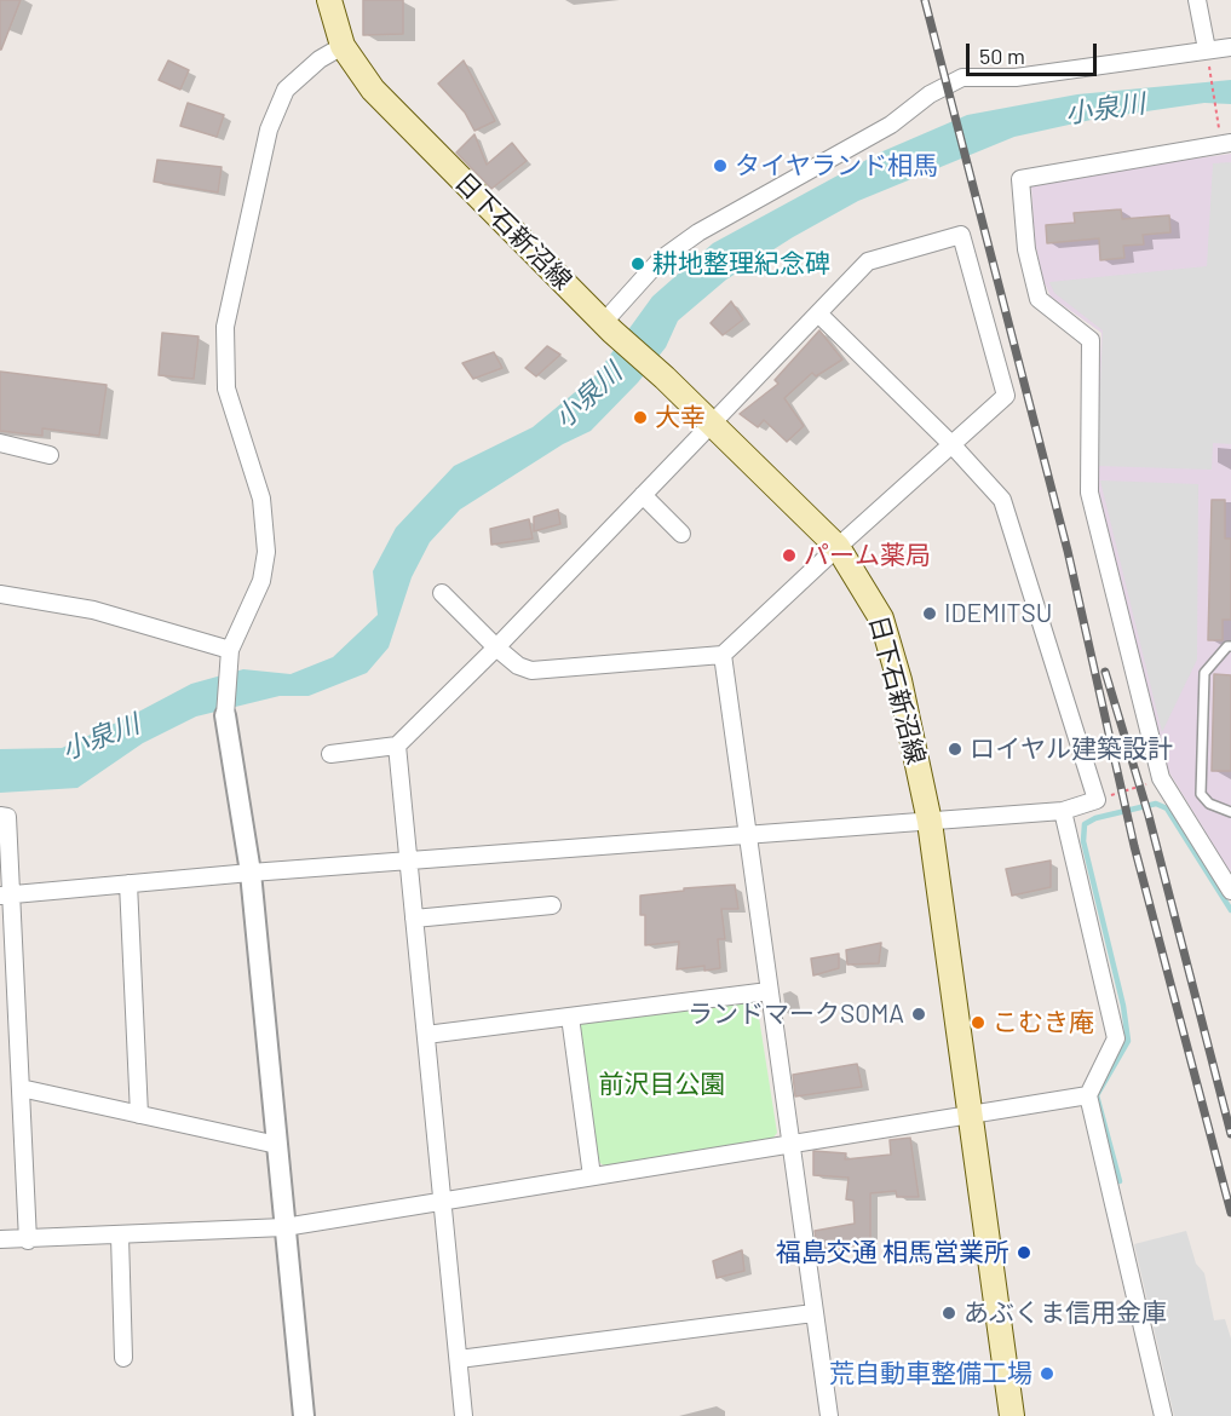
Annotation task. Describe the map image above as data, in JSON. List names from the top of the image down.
{
  "streets": {
    "main road": ["日下石新沼線"]
  },
  "water": ["小泉川"],
  "parks": ["前沢目公園"],
  "places": [
    "タイヤランド相馬",
    "耕地整理紀念碑",
    "大幸",
    "パーム薬局",
    "IDEMITSU",
    "ロイヤル建築設計",
    "ランドマークSOMA",
    "こむき庵",
    "福島交通 相馬営業所",
    "あぶくま信用金庫",
    "荒自動車整備工場"
  ],
  "scale_bar": "50 m"
}
